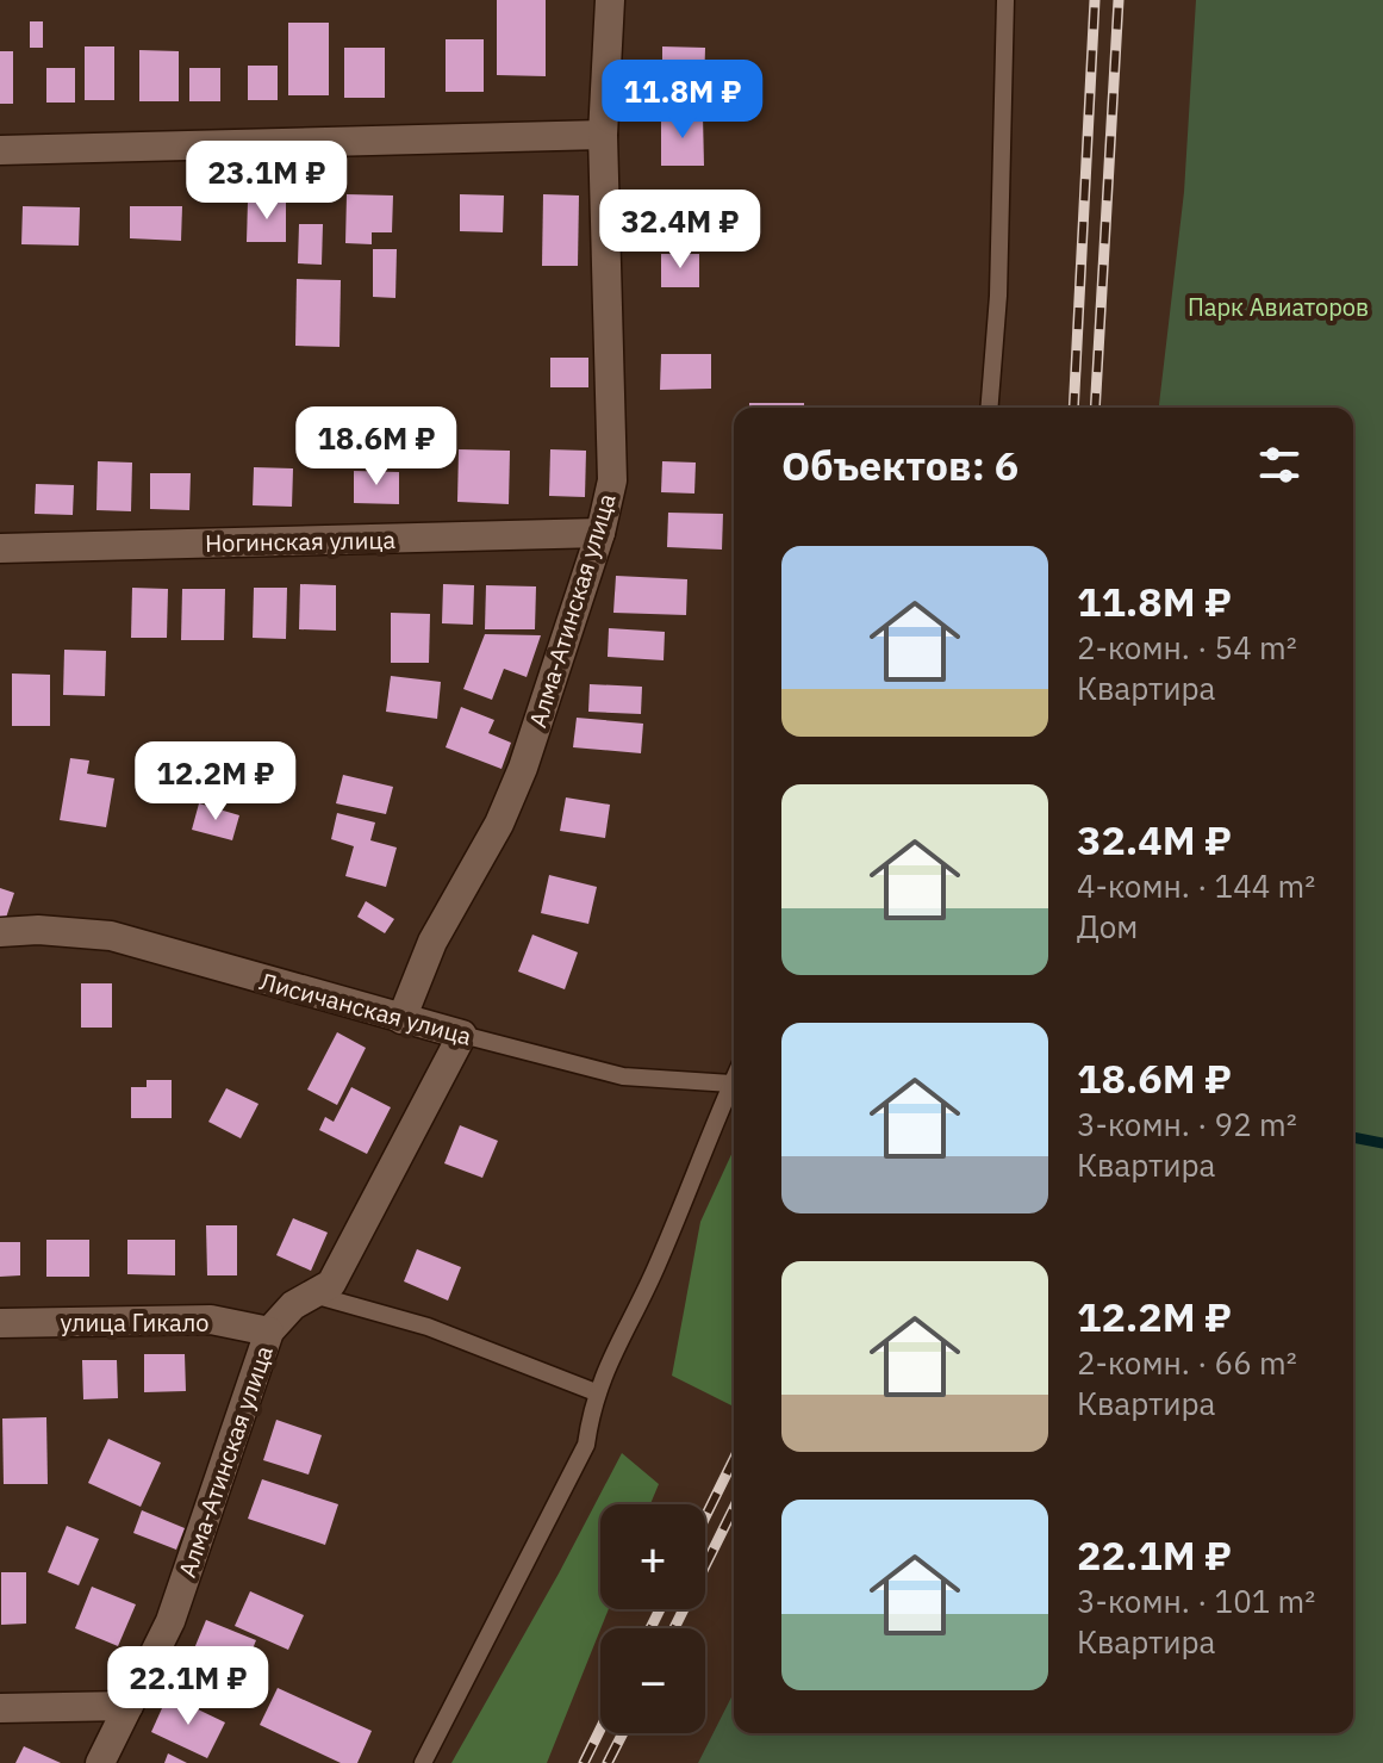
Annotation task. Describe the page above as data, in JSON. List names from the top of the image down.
{
  "streets": {
    "street": [
      "Ногинская улица",
      "Алма-Атинская улица",
      "Лисичанская улица",
      "улица Гикало"
    ]
  },
  "crossings": [
    ["Ногинская улица", "Алма-Атинская улица"],
    ["Алма-Атинская улица", "Лисичанская улица"],
    ["Алма-Атинская улица", "улица Гикало"]
  ],
  "parks": ["Парк Авиаторов"],
  "page": {
    "price": [
      "11.8M ₽",
      "23.1M ₽",
      "32.4M ₽",
      "18.6M ₽",
      "12.2M ₽",
      "22.1M ₽"
    ],
    "heading": "Объектов: 6",
    "list": [
      {
        "name": "11.8M ₽",
        "note": "2-комн. · 54 m² · Квартира"
      },
      {
        "name": "32.4M ₽",
        "note": "4-комн. · 144 m² · Дом"
      },
      {
        "name": "18.6M ₽",
        "note": "3-комн. · 92 m² · Квартира"
      },
      {
        "name": "12.2M ₽",
        "note": "2-комн. · 66 m² · Квартира"
      },
      {
        "name": "22.1M ₽",
        "note": "3-комн. · 101 m² · Квартира"
      }
    ],
    "map_buttons": ["+", "−"]
  }
}
